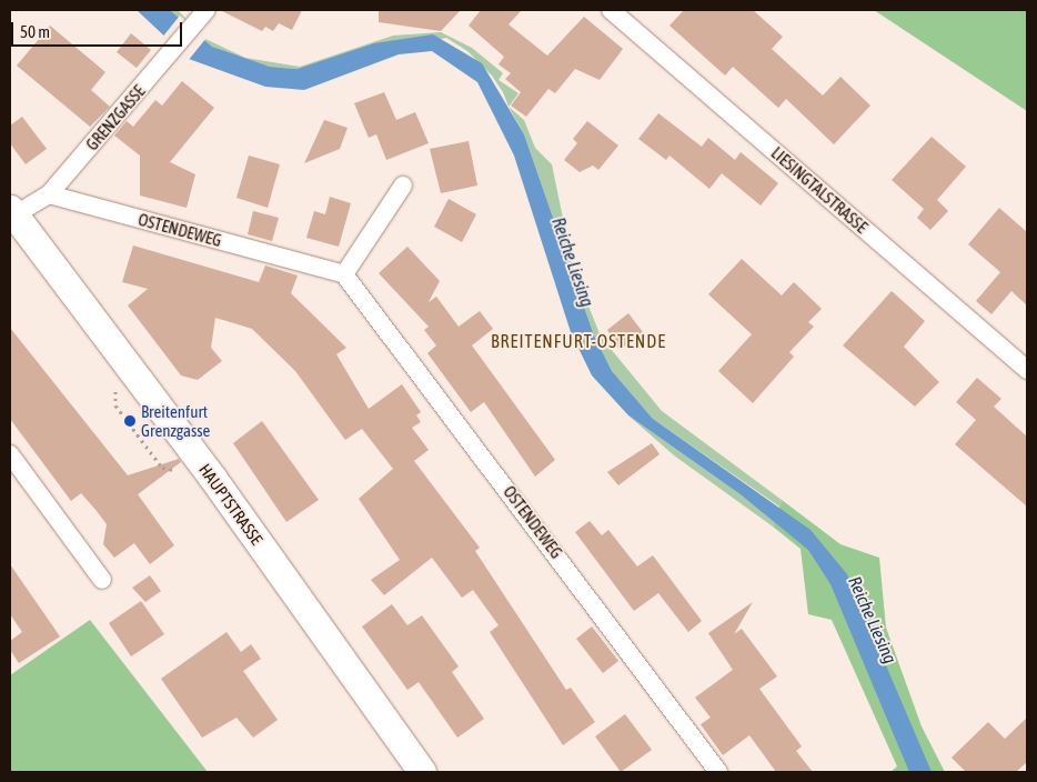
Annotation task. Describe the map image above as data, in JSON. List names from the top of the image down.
{
  "streets": {
    "main road": ["HAUPTSTRASSE"],
    "street": ["GRENZGASSE", "LIESINGTALSTRASSE", "OSTENDEWEG"]
  },
  "crossings": [
    ["GRENZGASSE", "OSTENDEWEG"],
    ["GRENZGASSE", "HAUPTSTRASSE"]
  ],
  "districts": ["BREITENFURT-OSTENDE"],
  "water": ["Reiche Liesing"],
  "places": ["Breitenfurt Grenzgasse"],
  "scale_bar": "50 m"
}
